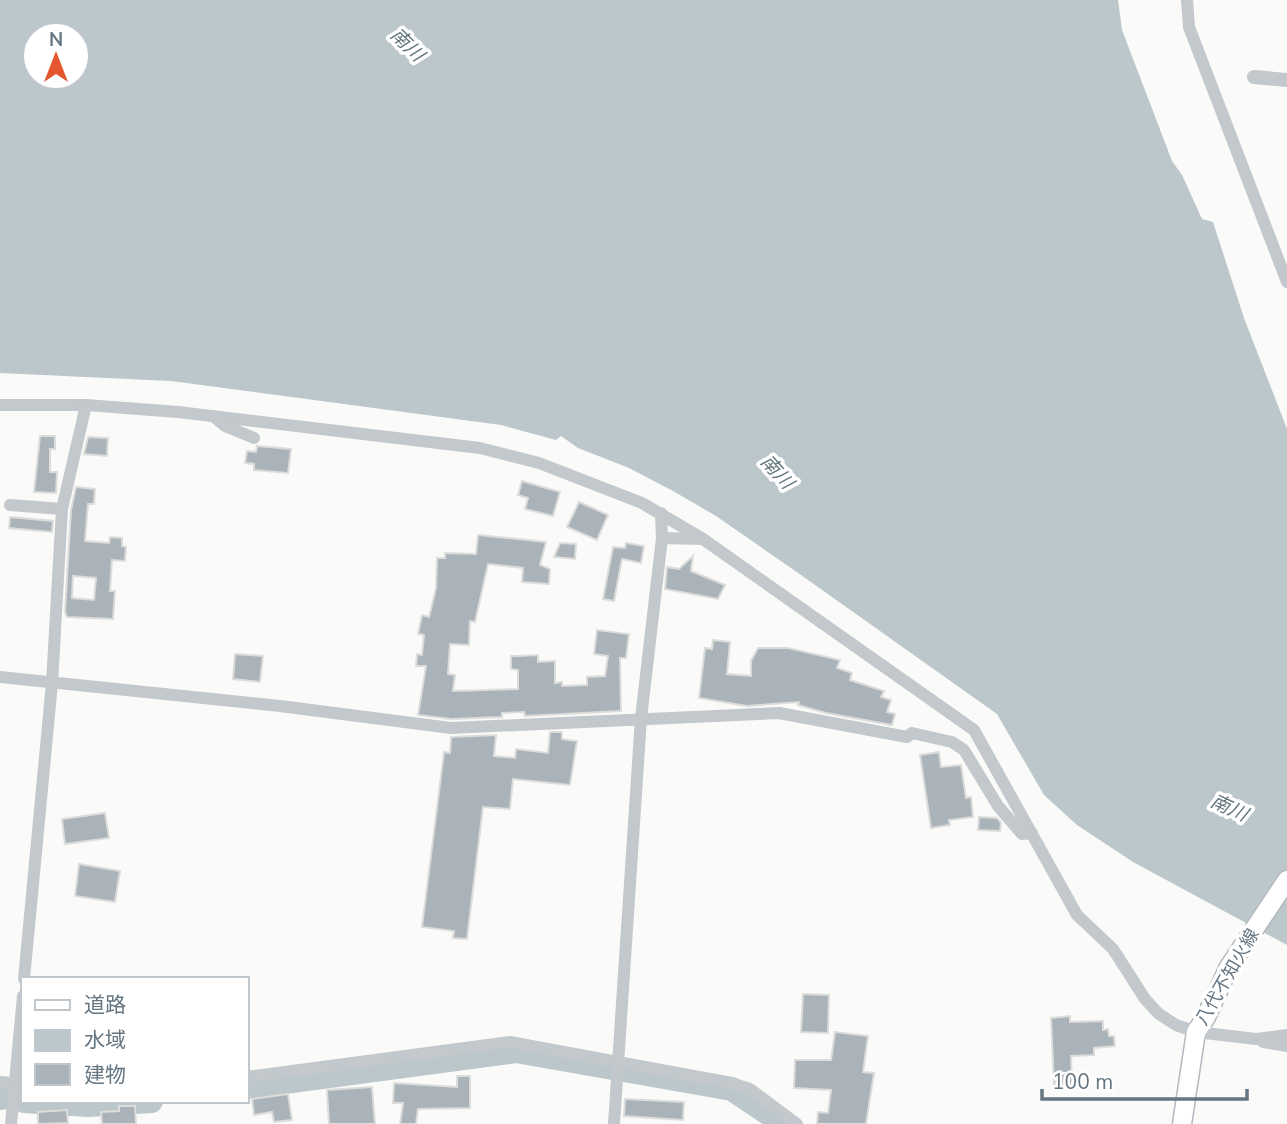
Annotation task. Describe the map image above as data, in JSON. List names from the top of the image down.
{
  "streets": {
    "main road": ["八代不知火線"]
  },
  "water": ["南川"],
  "legend": ["道路", "水域", "建物"],
  "scale_bar": "100 m",
  "north": "top"
}
